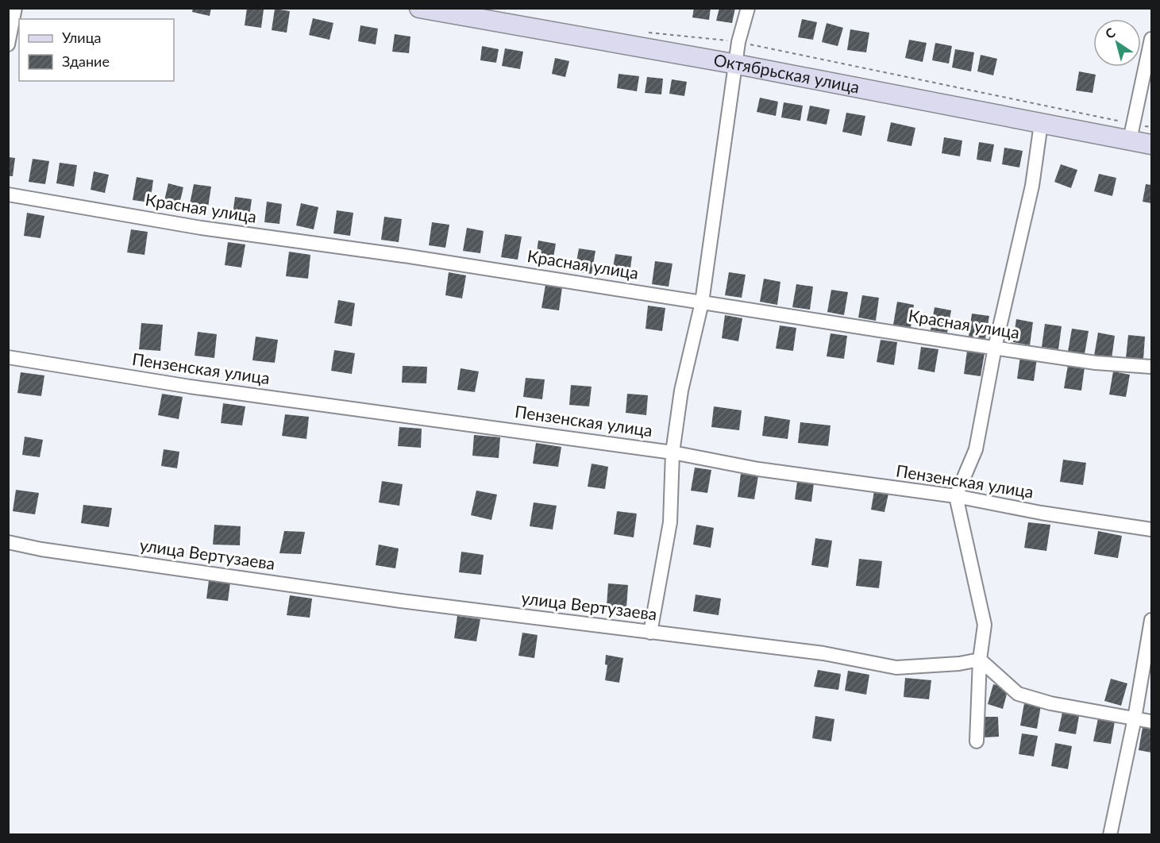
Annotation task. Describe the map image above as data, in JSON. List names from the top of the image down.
{
  "streets": {
    "main road": ["Октябрьская улица"],
    "street": ["Красная улица", "Пензенская улица", "улица Вертузаева"]
  },
  "legend": ["Улица", "Здание"],
  "north": "top left"
}
